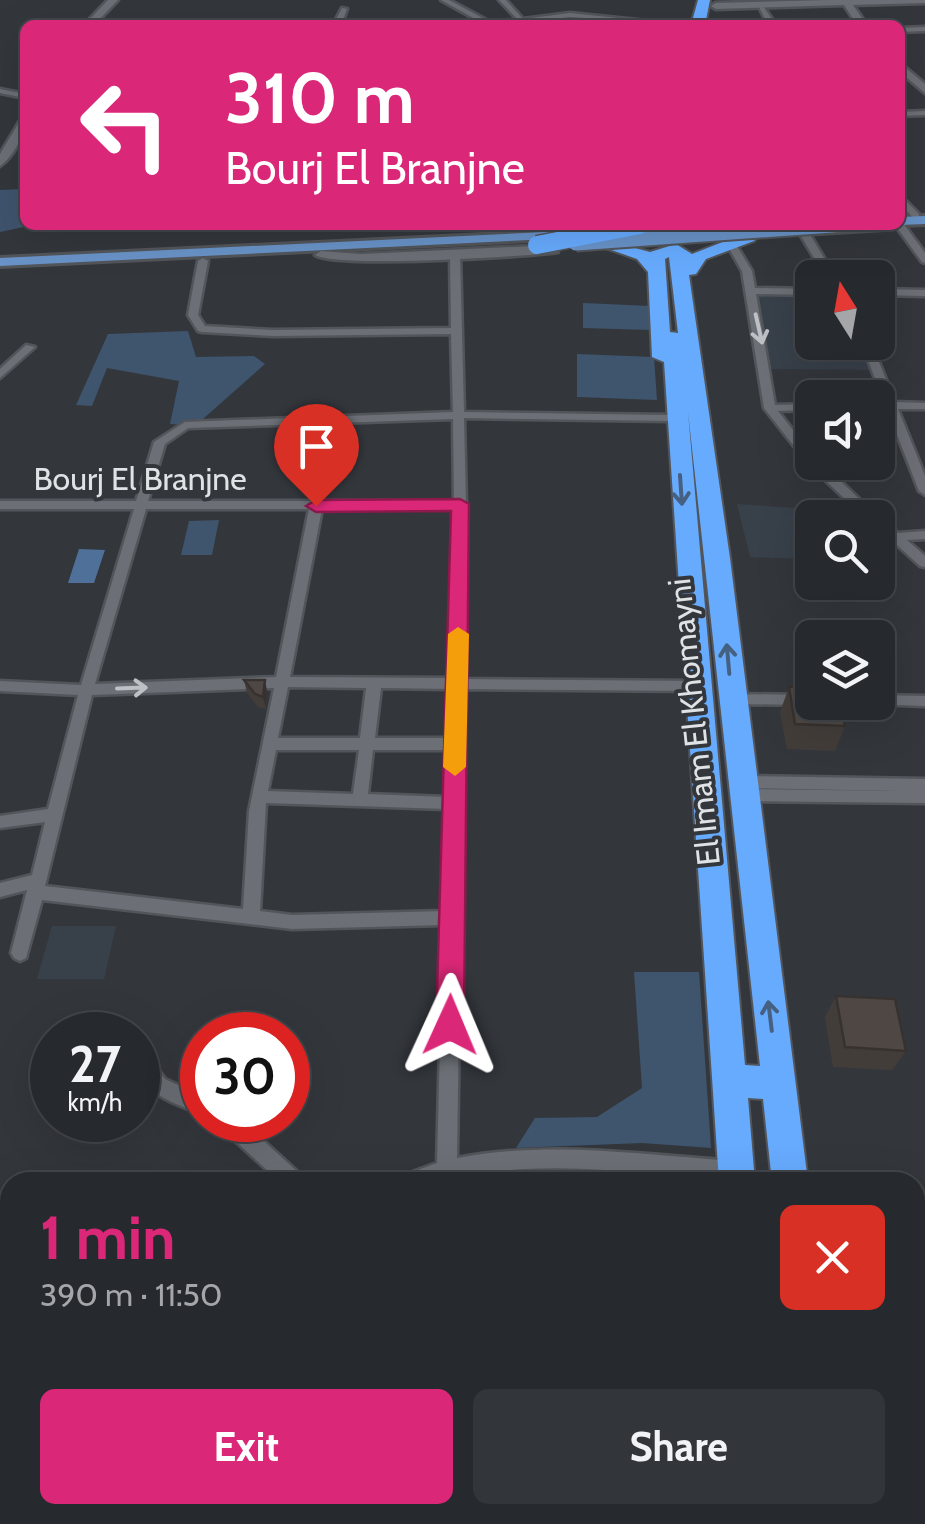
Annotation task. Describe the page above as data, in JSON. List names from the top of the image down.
{
  "streets": {
    "highway": ["El Imam El Khomayni"],
    "street": ["Bourj El Branjne"]
  },
  "north": "top",
  "page": {
    "turn": ["310 m", "Bourj El Branjne"],
    "speed": "27 km/h",
    "limit": "30",
    "heading": ["1 min", "390 m · 11:50"],
    "buttons": ["Exit", "Share"]
  }
}
